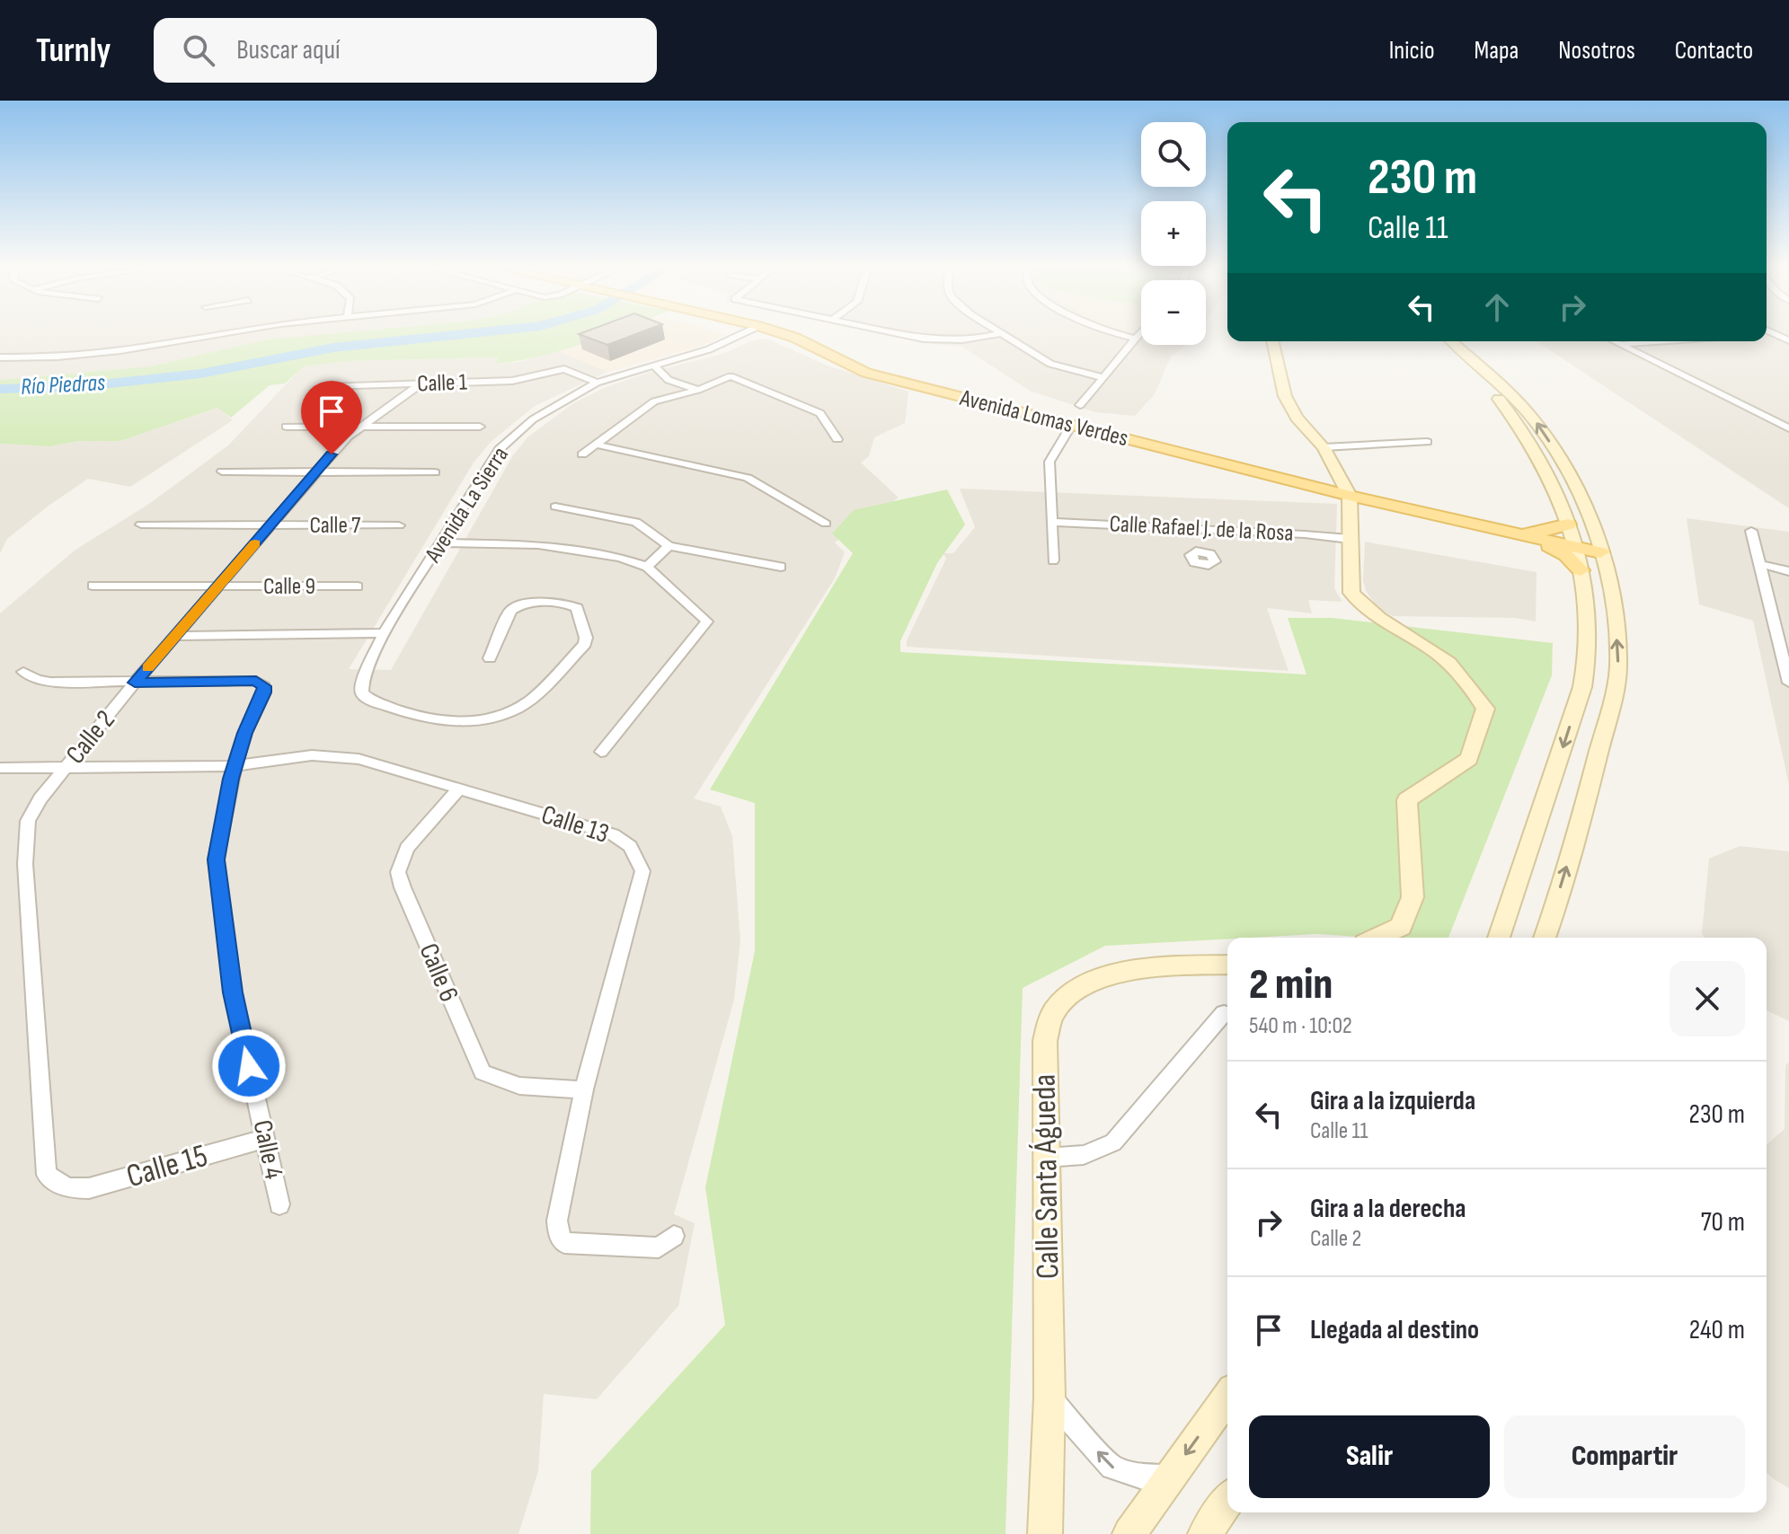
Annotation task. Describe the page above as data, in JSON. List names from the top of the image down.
{
  "streets": {
    "main road": ["Avenida Lomas Verdes", "Calle Santa Águeda"],
    "street": [
      "Calle 1",
      "Avenida La Sierra",
      "Calle 7",
      "Calle Rafael J. de la Rosa",
      "Calle 9",
      "Calle 2",
      "Calle 13",
      "Calle 6",
      "Calle 4",
      "Calle 15"
    ]
  },
  "crossings": [
    ["Calle 1", "Avenida La Sierra"],
    ["Calle 1", "Calle 2"],
    ["Calle 7", "Calle 2"],
    ["Calle 9", "Calle 2"],
    ["Calle 2", "Calle 13"],
    ["Calle 2", "Calle 4"],
    ["Calle 2", "Calle 15"],
    ["Calle 13", "Calle 6"],
    ["Calle 13", "Calle 4"],
    ["Calle 4", "Calle 15"]
  ],
  "water": ["Río Piedras"],
  "page": {
    "header": "Turnly",
    "search": "Buscar aquí",
    "nav": [
      "Inicio",
      "Mapa",
      "Nosotros",
      "Contacto"
    ],
    "map_buttons": ["+", "−"],
    "turn": ["230 m", "Calle 11"],
    "heading": ["2 min", "540 m · 10:02"],
    "list": [
      {
        "name": "Gira a la izquierda",
        "note": "Calle 11",
        "value": "230 m"
      },
      {
        "name": "Gira a la derecha",
        "note": "Calle 2",
        "value": "70 m"
      },
      {
        "name": "Llegada al destino",
        "value": "240 m"
      }
    ],
    "buttons": ["Salir", "Compartir"]
  }
}
